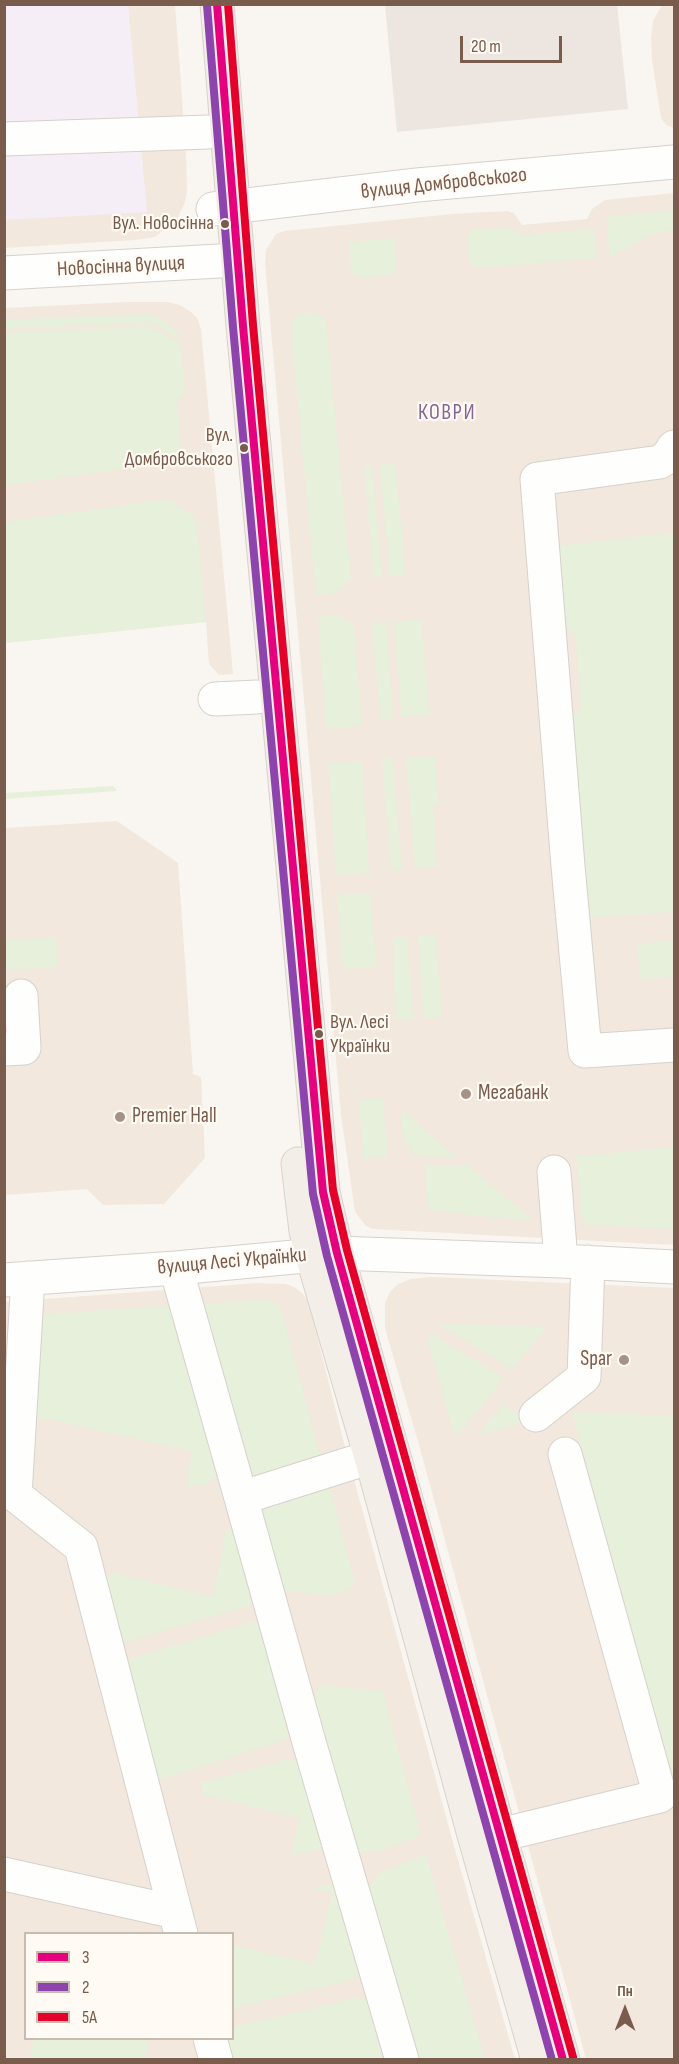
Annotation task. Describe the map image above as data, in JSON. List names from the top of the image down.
{
  "streets": {
    "street": ["вулиця Домбровського", "Новосінна вулиця", "вулиця Лесі Українки"]
  },
  "districts": ["КОВРИ"],
  "places": [
    "Вул. Новосінна",
    "Вул. Домбровського",
    "Вул. Лесі Українки",
    "Мегабанк",
    "Premier Hall",
    "Spar"
  ],
  "lines": ["transit line 3", "transit line 5А", "transit line 2"],
  "legend": ["3", "2", "5А"],
  "scale_bar": "20 m",
  "north": "top"
}
